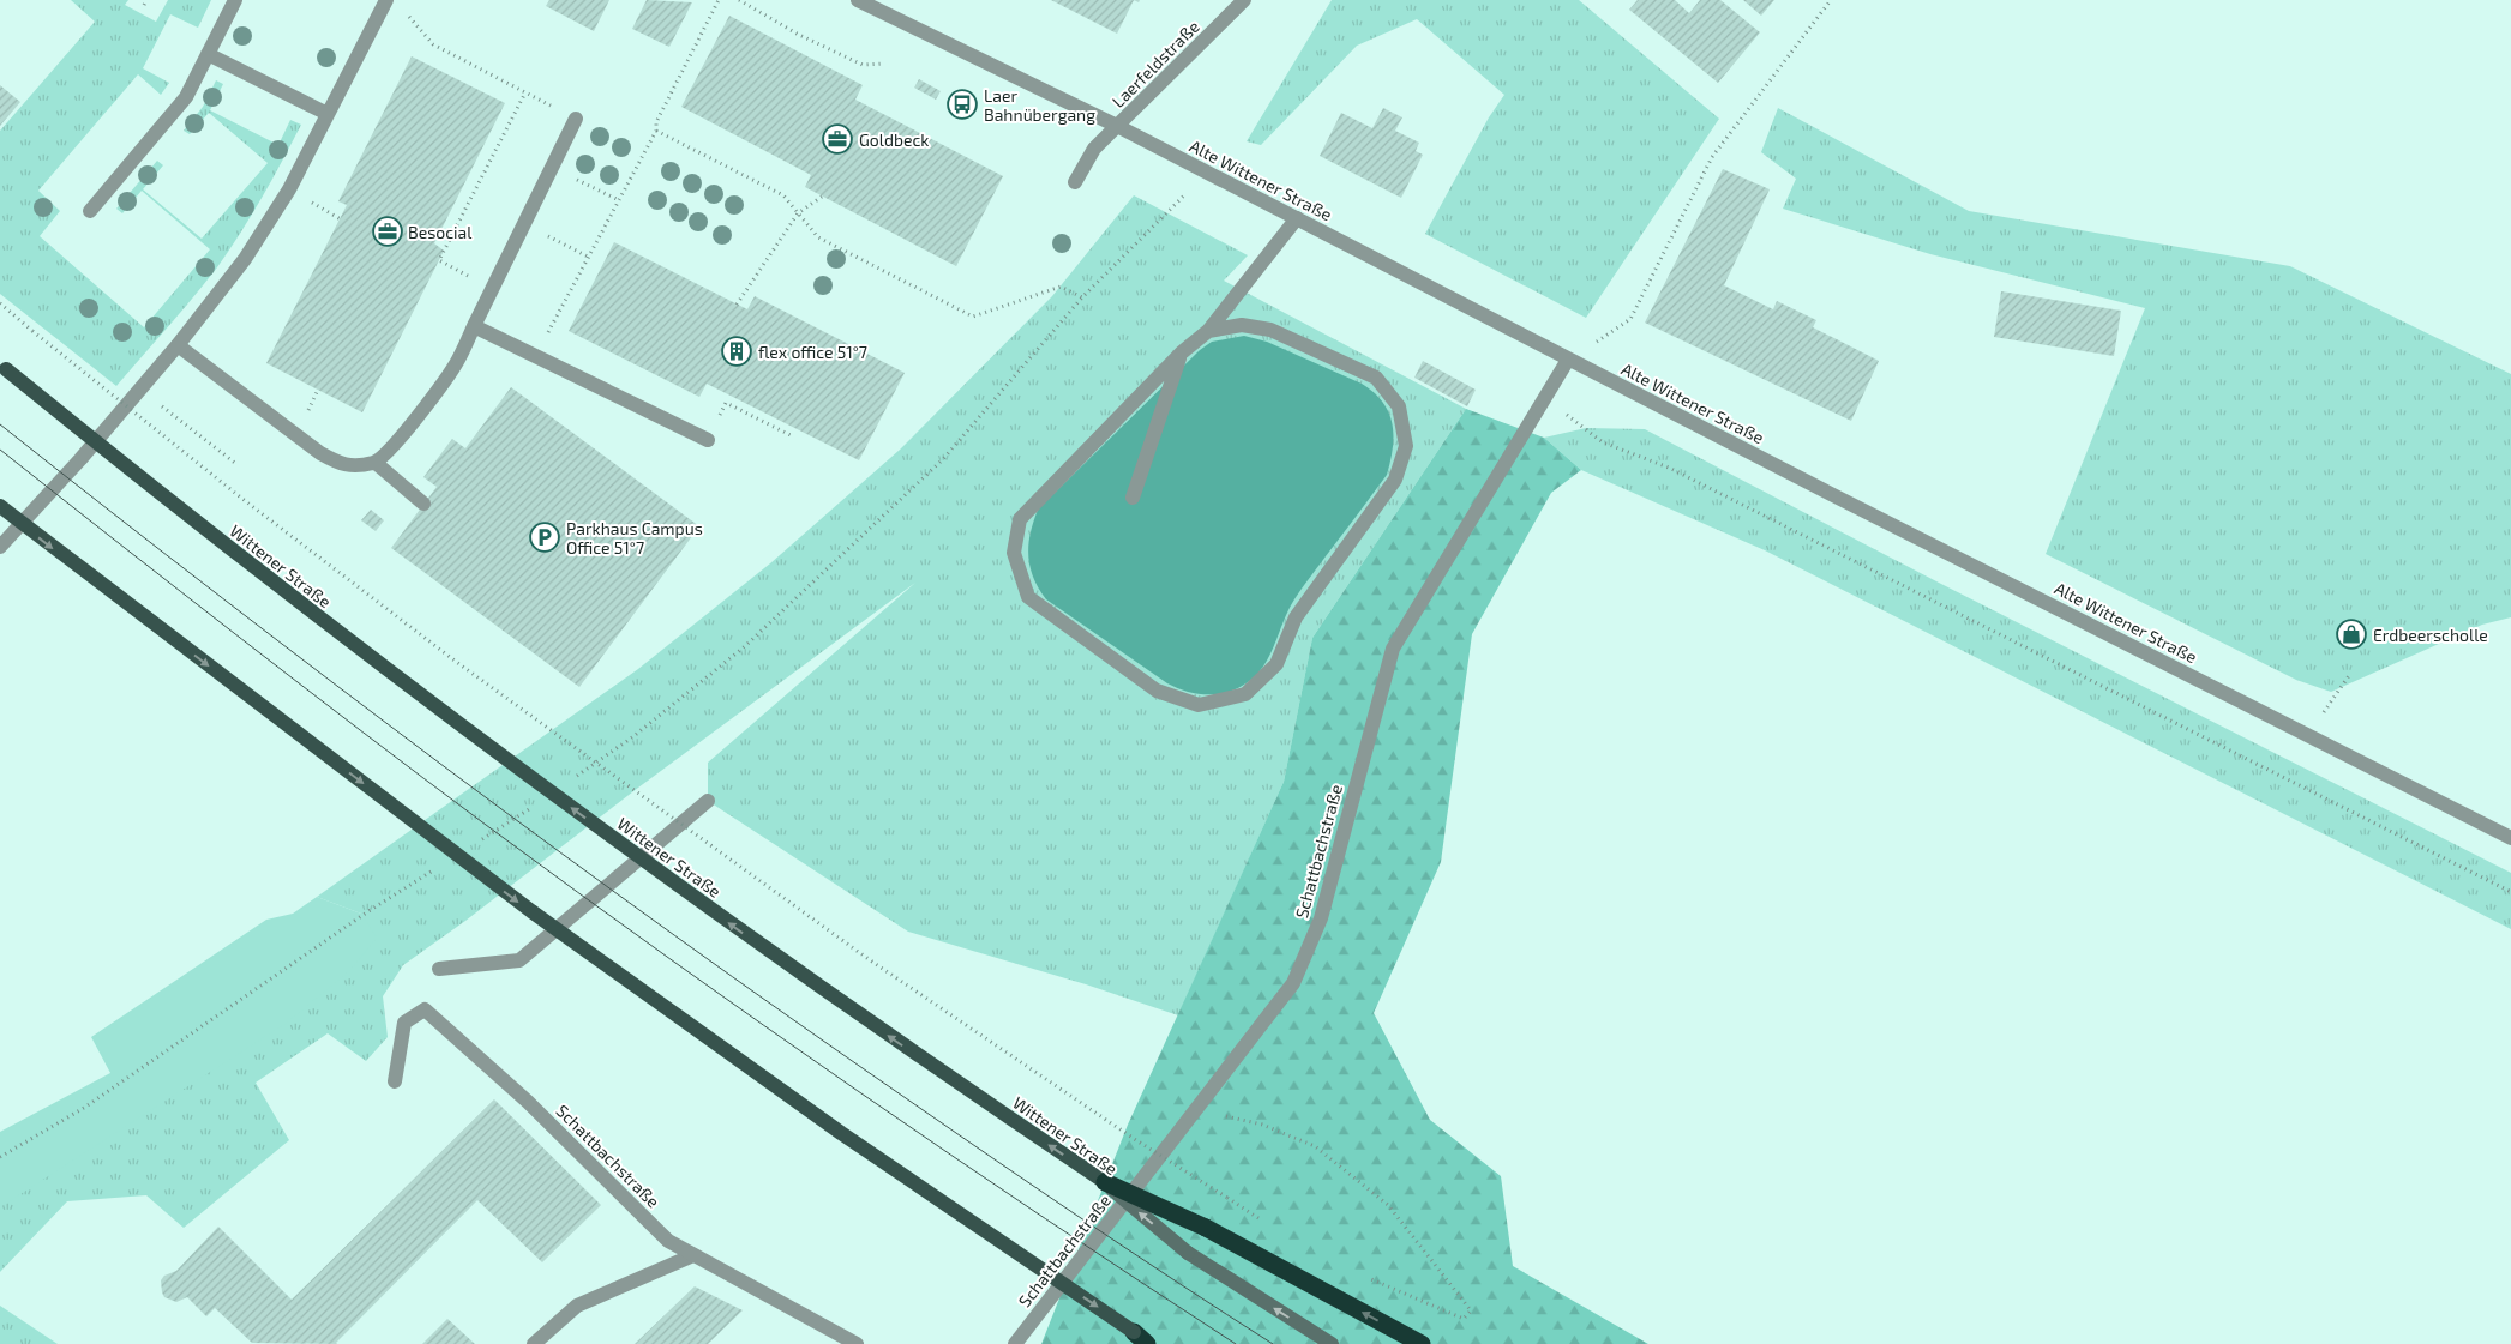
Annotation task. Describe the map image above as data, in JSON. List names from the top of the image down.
{
  "streets": {
    "main road": ["Wittener Straße"],
    "street": ["Laerfeldstraße", "Alte Wittener Straße", "Schattbachstraße"]
  },
  "crossings": [
    ["Laerfeldstraße", "Alte Wittener Straße"],
    ["Alte Wittener Straße", "Schattbachstraße"]
  ],
  "places": {
    "bus stop": ["Laer Bahnübergang"],
    "office": ["Goldbeck", "Besocial"],
    "building": ["flex office 51°7"],
    "parking": ["Parkhaus Campus Office 51°7"],
    "shop": ["Erdbeerscholle"]
  }
}
